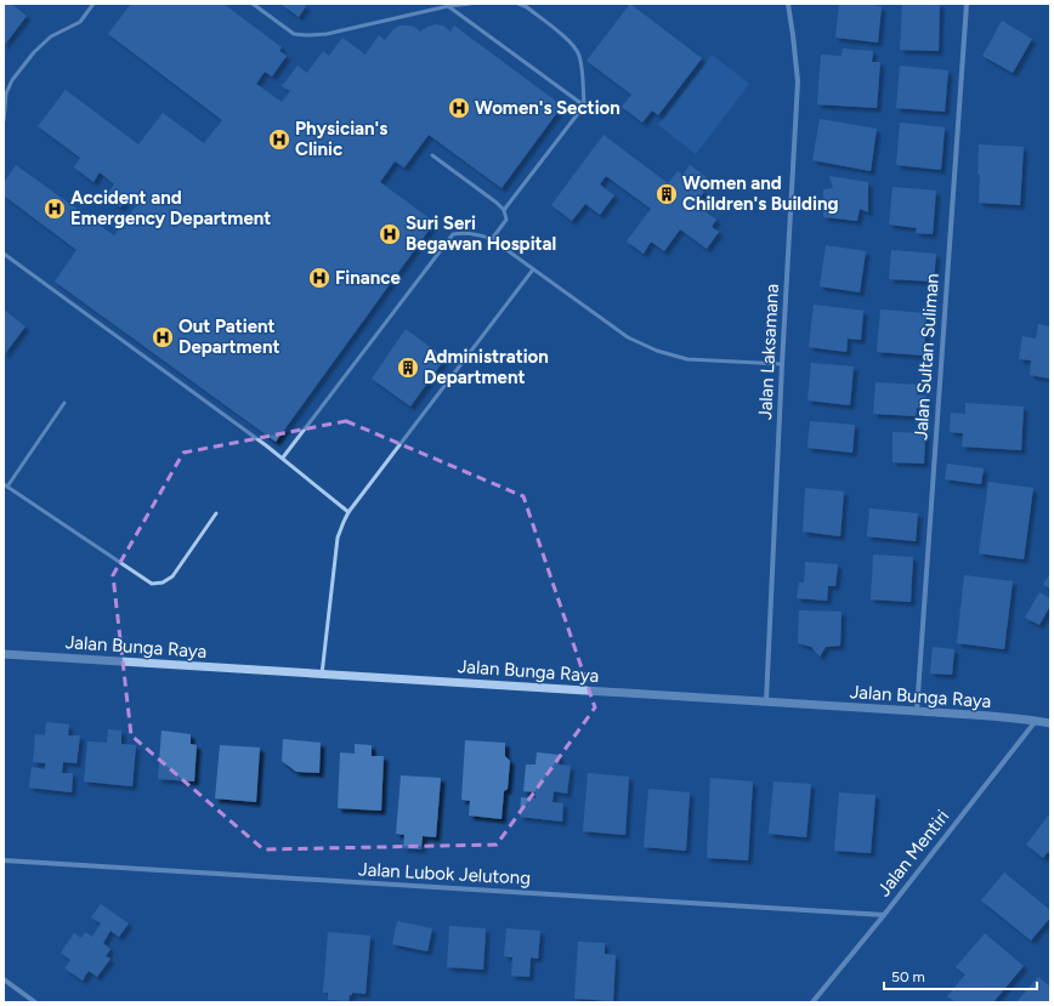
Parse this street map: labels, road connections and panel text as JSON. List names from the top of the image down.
{
  "streets": {
    "street": [
      "Jalan Laksamana",
      "Jalan Sultan Suliman",
      "Jalan Bunga Raya",
      "Jalan Mentiri",
      "Jalan Lubok Jelutong"
    ]
  },
  "crossings": [
    ["Jalan Laksamana", "Jalan Bunga Raya"],
    ["Jalan Sultan Suliman", "Jalan Bunga Raya"],
    ["Jalan Bunga Raya", "Jalan Mentiri"],
    ["Jalan Mentiri", "Jalan Lubok Jelutong"]
  ],
  "places": {
    "hospital": [
      "Women's Section",
      "Physician's Clinic",
      "Accident and Emergency Department",
      "Suri Seri Begawan Hospital",
      "Finance",
      "Out Patient Department"
    ],
    "building": ["Women and Children's Building", "Administration Department"]
  },
  "scale_bar": "50 m"
}
